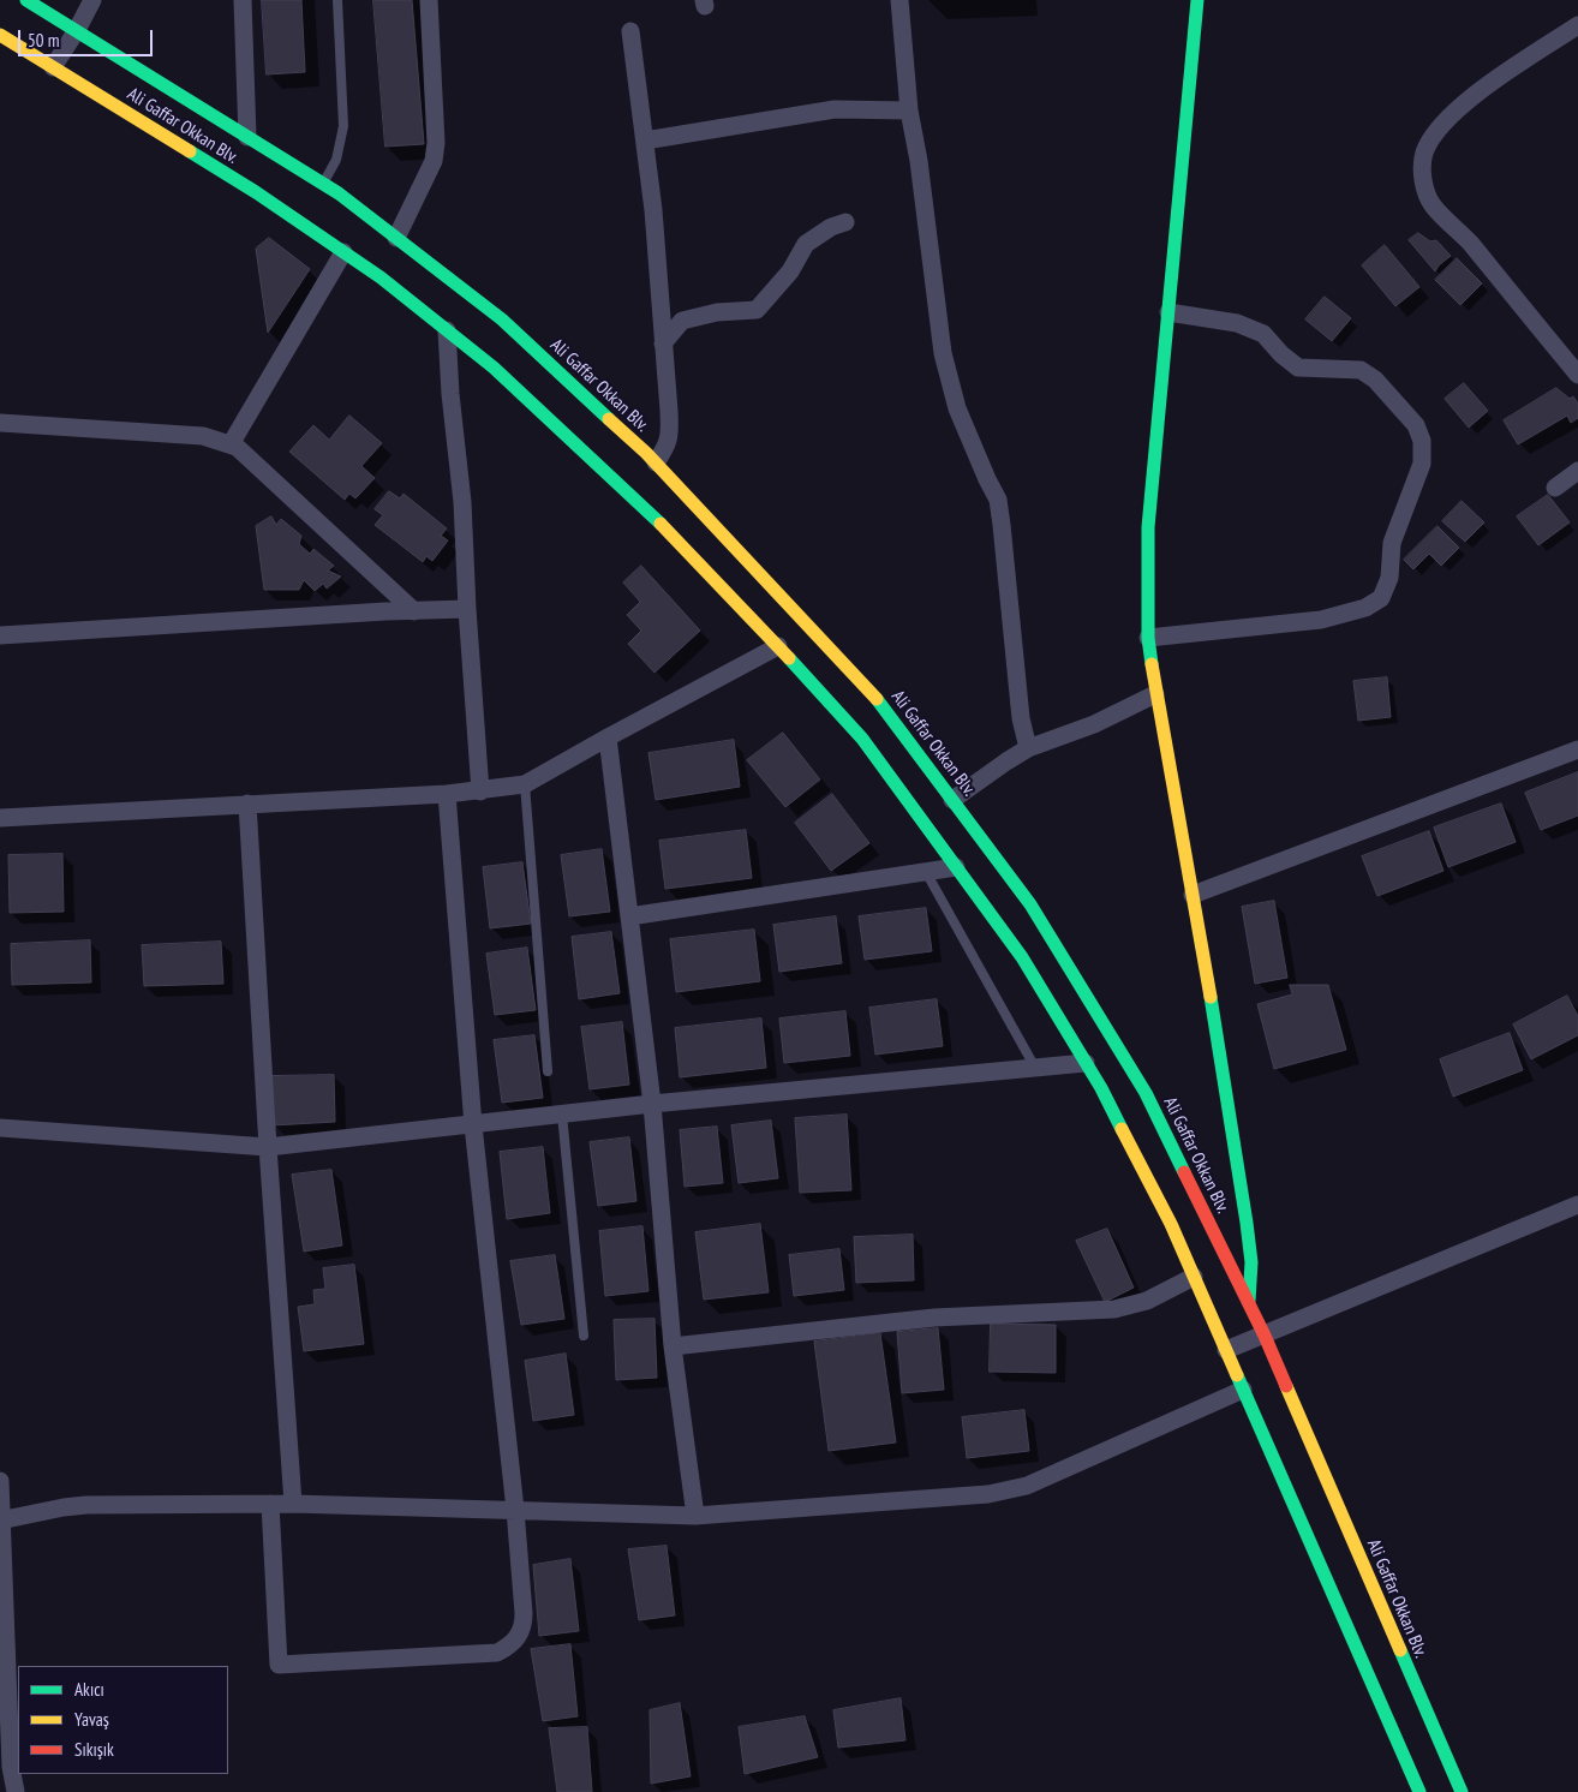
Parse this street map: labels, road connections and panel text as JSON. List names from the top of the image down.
{
  "streets": {
    "main road": ["Ali Gaffar Okkan Blv."]
  },
  "legend": ["Akıcı", "Yavaş", "Sıkışık"],
  "scale_bar": "50 m"
}
